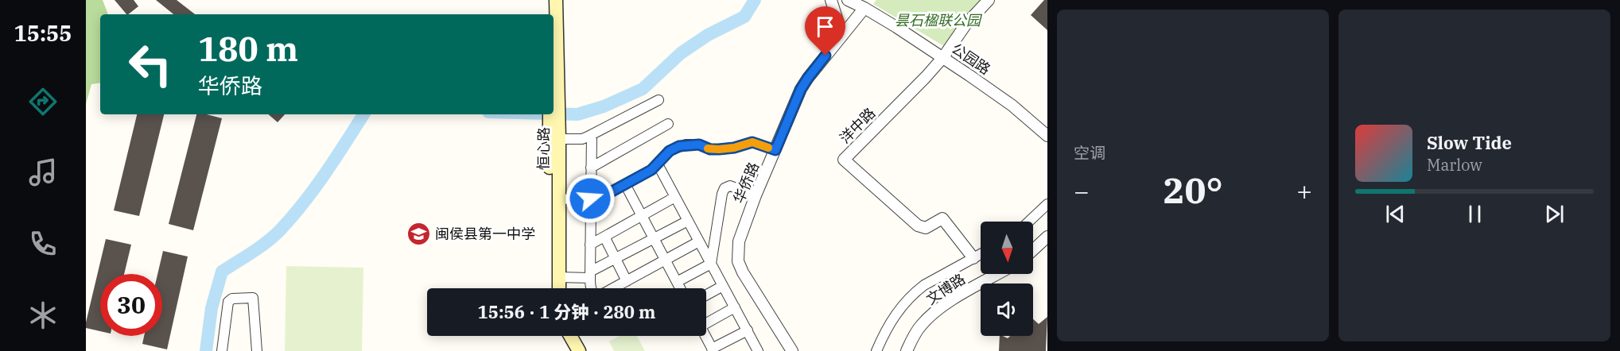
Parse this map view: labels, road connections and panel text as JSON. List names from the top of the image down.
{
  "streets": {
    "main road": ["恒心路"],
    "street": [
      "公园路",
      "洋中路",
      "华侨路",
      "文博路"
    ]
  },
  "crossings": [
    ["公园路", "洋中路"],
    ["公园路", "华侨路"]
  ],
  "parks": ["昙石楹联公园"],
  "places": {
    "school or university": ["闽侯县第一中学"]
  },
  "north": "bottom",
  "page": {
    "tabs": "15:55",
    "tile": "空调",
    "turn": ["180 m", "华侨路"],
    "song": ["Slow Tide", "Marlow"],
    "heat": ["−", "20°", "+"],
    "limit": "30",
    "trip": "15:56 · 1 分钟 · 280 m"
  }
}
